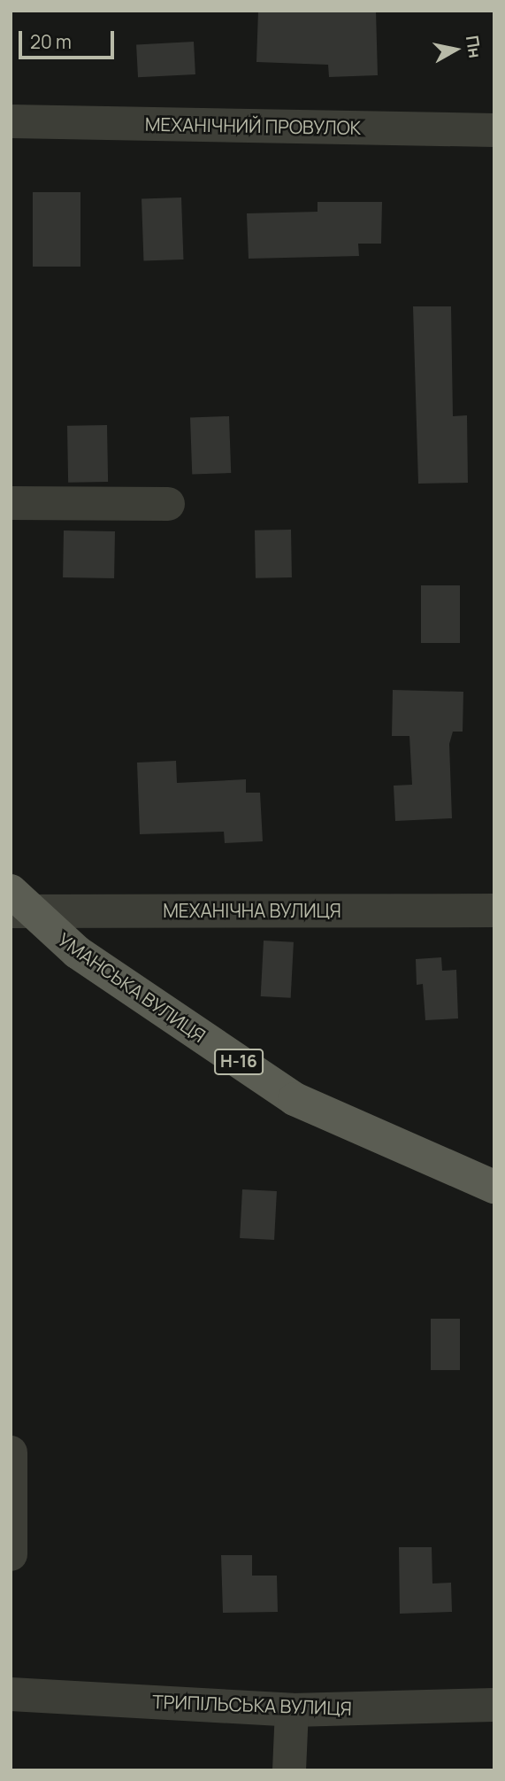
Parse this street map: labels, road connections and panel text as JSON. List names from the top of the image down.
{
  "streets": {
    "main road": ["УМАНСЬКА ВУЛИЦЯ", "Н-16"],
    "street": ["МЕХАНІЧНИЙ ПРОВУЛОК", "МЕХАНІЧНА ВУЛИЦЯ", "ТРИПІЛЬСЬКА ВУЛИЦЯ"]
  },
  "crossings": [
    ["МЕХАНІЧНА ВУЛИЦЯ", "УМАНСЬКА ВУЛИЦЯ"]
  ],
  "scale_bar": "20 m",
  "north": "right"
}
